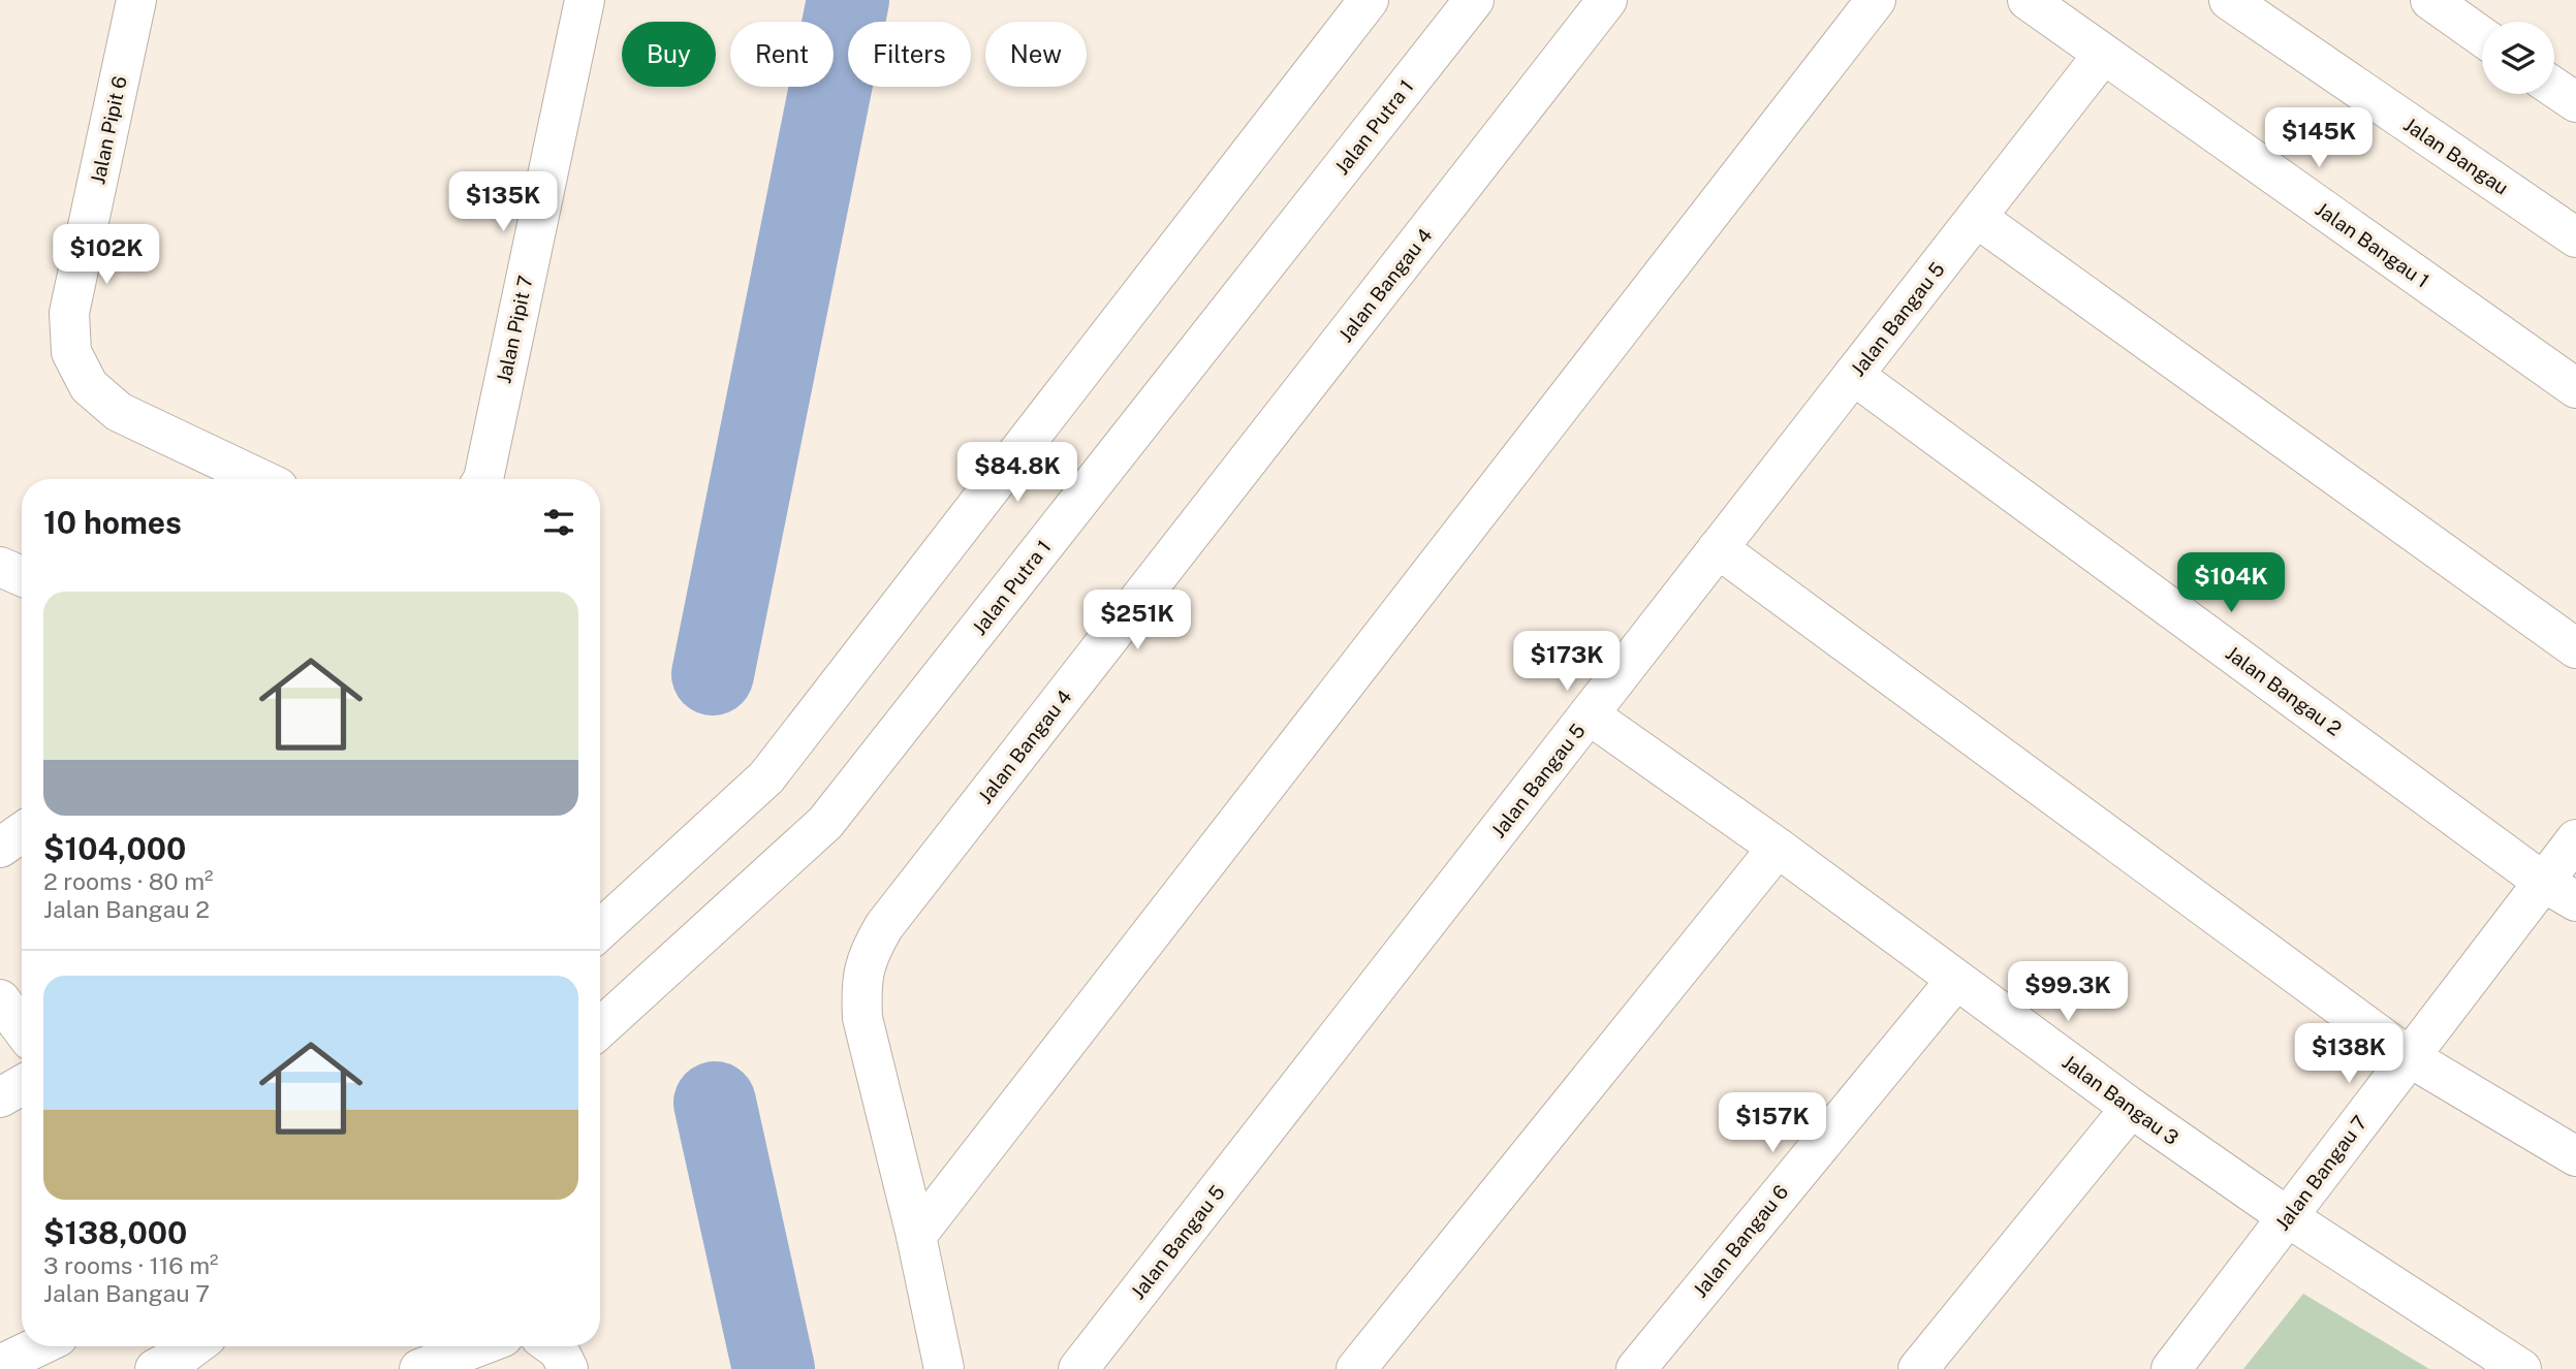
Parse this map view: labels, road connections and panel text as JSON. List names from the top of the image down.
{
  "streets": {
    "street": [
      "Jalan Putra 1",
      "Jalan Pipit 6",
      "Jalan Bangau",
      "Jalan Bangau 1",
      "Jalan Bangau 4",
      "Jalan Bangau 5",
      "Jalan Pipit 7",
      "Jalan Bangau 2",
      "Jalan Bangau 3",
      "Jalan Bangau 7",
      "Jalan Bangau 6"
    ]
  },
  "crossings": [
    ["Jalan Bangau 1", "Jalan Bangau 5"],
    ["Jalan Bangau 5", "Jalan Bangau 2"],
    ["Jalan Bangau 5", "Jalan Bangau 3"],
    ["Jalan Bangau 2", "Jalan Bangau 7"],
    ["Jalan Bangau 3", "Jalan Bangau 7"],
    ["Jalan Bangau 3", "Jalan Bangau 6"]
  ],
  "page": {
    "chip": [
      "Buy",
      "Rent",
      "Filters",
      "New"
    ],
    "price": [
      "$145K",
      "$135K",
      "$102K",
      "$84.8K",
      "$104K",
      "$251K",
      "$173K",
      "$99.3K",
      "$138K",
      "$157K"
    ],
    "heading": "10 homes",
    "list": [
      {
        "name": "$104,000",
        "note": "2 rooms · 80 m² · Jalan Bangau 2"
      },
      {
        "name": "$138,000",
        "note": "3 rooms · 116 m² · Jalan Bangau 7"
      }
    ]
  }
}
